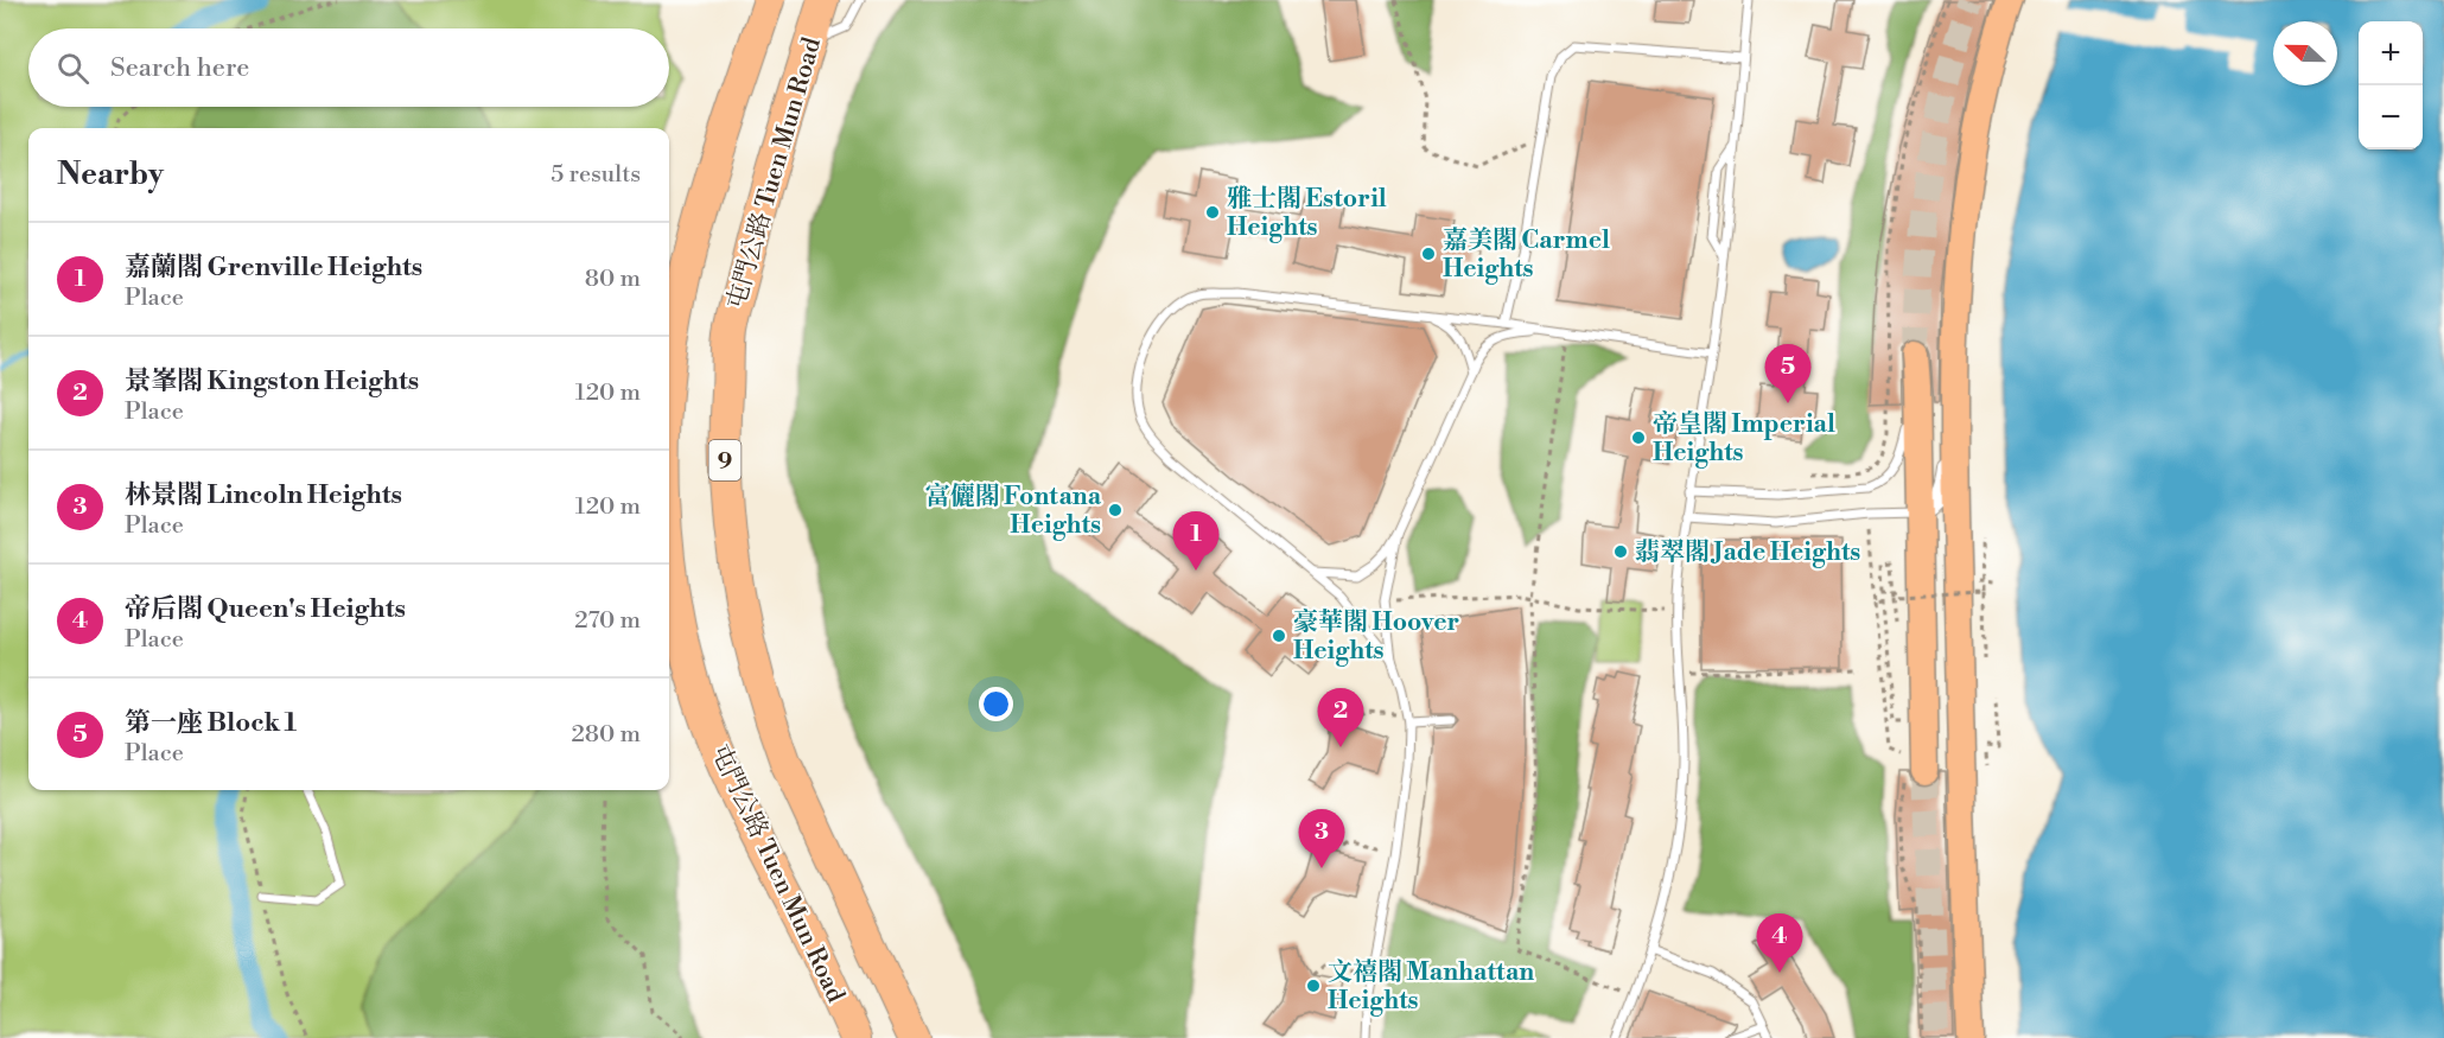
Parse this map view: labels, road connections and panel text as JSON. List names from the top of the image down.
{
  "streets": {
    "highway": ["屯門公路 Tuen Mun Road", "9"]
  },
  "places": [
    "雅士閣 Estoril Heights",
    "嘉美閣 Carmel Heights",
    "帝皇閣 Imperial Heights",
    "富儷閣 Fontana Heights",
    "翡翠閣 Jade Heights",
    "豪華閣 Hoover Heights",
    "文禧閣 Manhattan Heights"
  ],
  "north": "left",
  "page": {
    "map_buttons": ["+", "−"],
    "search": "Search here",
    "heading": ["Nearby", "5 results"],
    "list": [
      {
        "mark": "1",
        "name": "嘉蘭閣 Grenville Heights",
        "note": "Place",
        "value": "80 m"
      },
      {
        "mark": "2",
        "name": "景峯閣 Kingston Heights",
        "note": "Place",
        "value": "120 m"
      },
      {
        "mark": "3",
        "name": "林景閣 Lincoln Heights",
        "note": "Place",
        "value": "120 m"
      },
      {
        "mark": "4",
        "name": "帝后閣 Queen's Heights",
        "note": "Place",
        "value": "270 m"
      },
      {
        "mark": "5",
        "name": "第一座 Block 1",
        "note": "Place",
        "value": "280 m"
      }
    ],
    "pins": [
      "5",
      "1",
      "2",
      "3",
      "4"
    ]
  }
}
